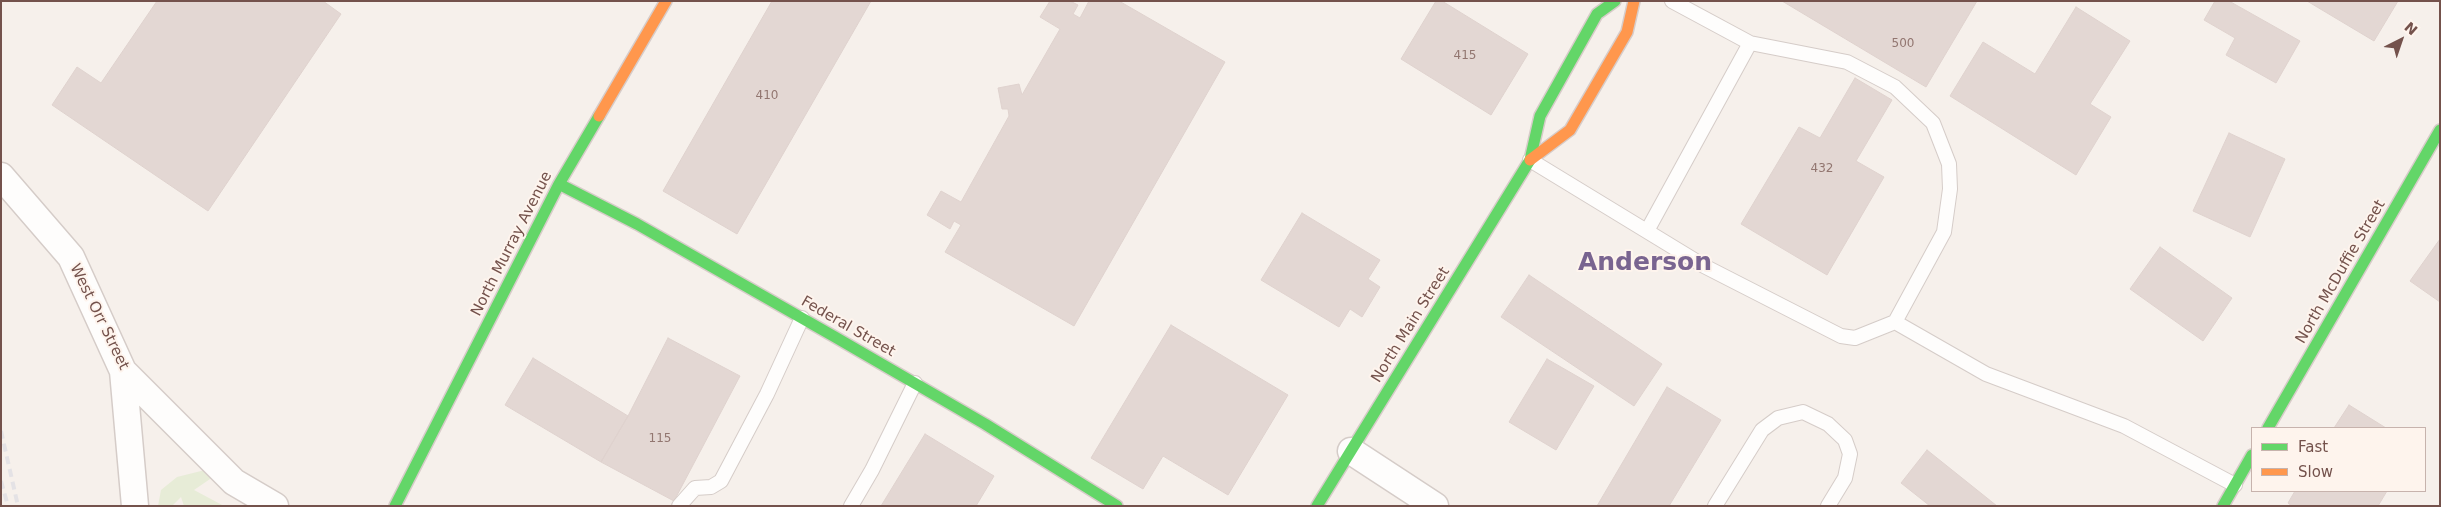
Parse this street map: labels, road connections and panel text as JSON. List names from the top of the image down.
{
  "streets": {
    "main road": [
      "North Murray Avenue",
      "North McDuffie Street",
      "North Main Street",
      "Federal Street"
    ],
    "street": ["West Orr Street"]
  },
  "crossings": [
    ["North Murray Avenue", "Federal Street"]
  ],
  "districts": ["Anderson"],
  "house_numbers": [
    "500",
    "415",
    "410",
    "432",
    "115"
  ],
  "legend": ["Fast", "Slow"],
  "north": "top right"
}
